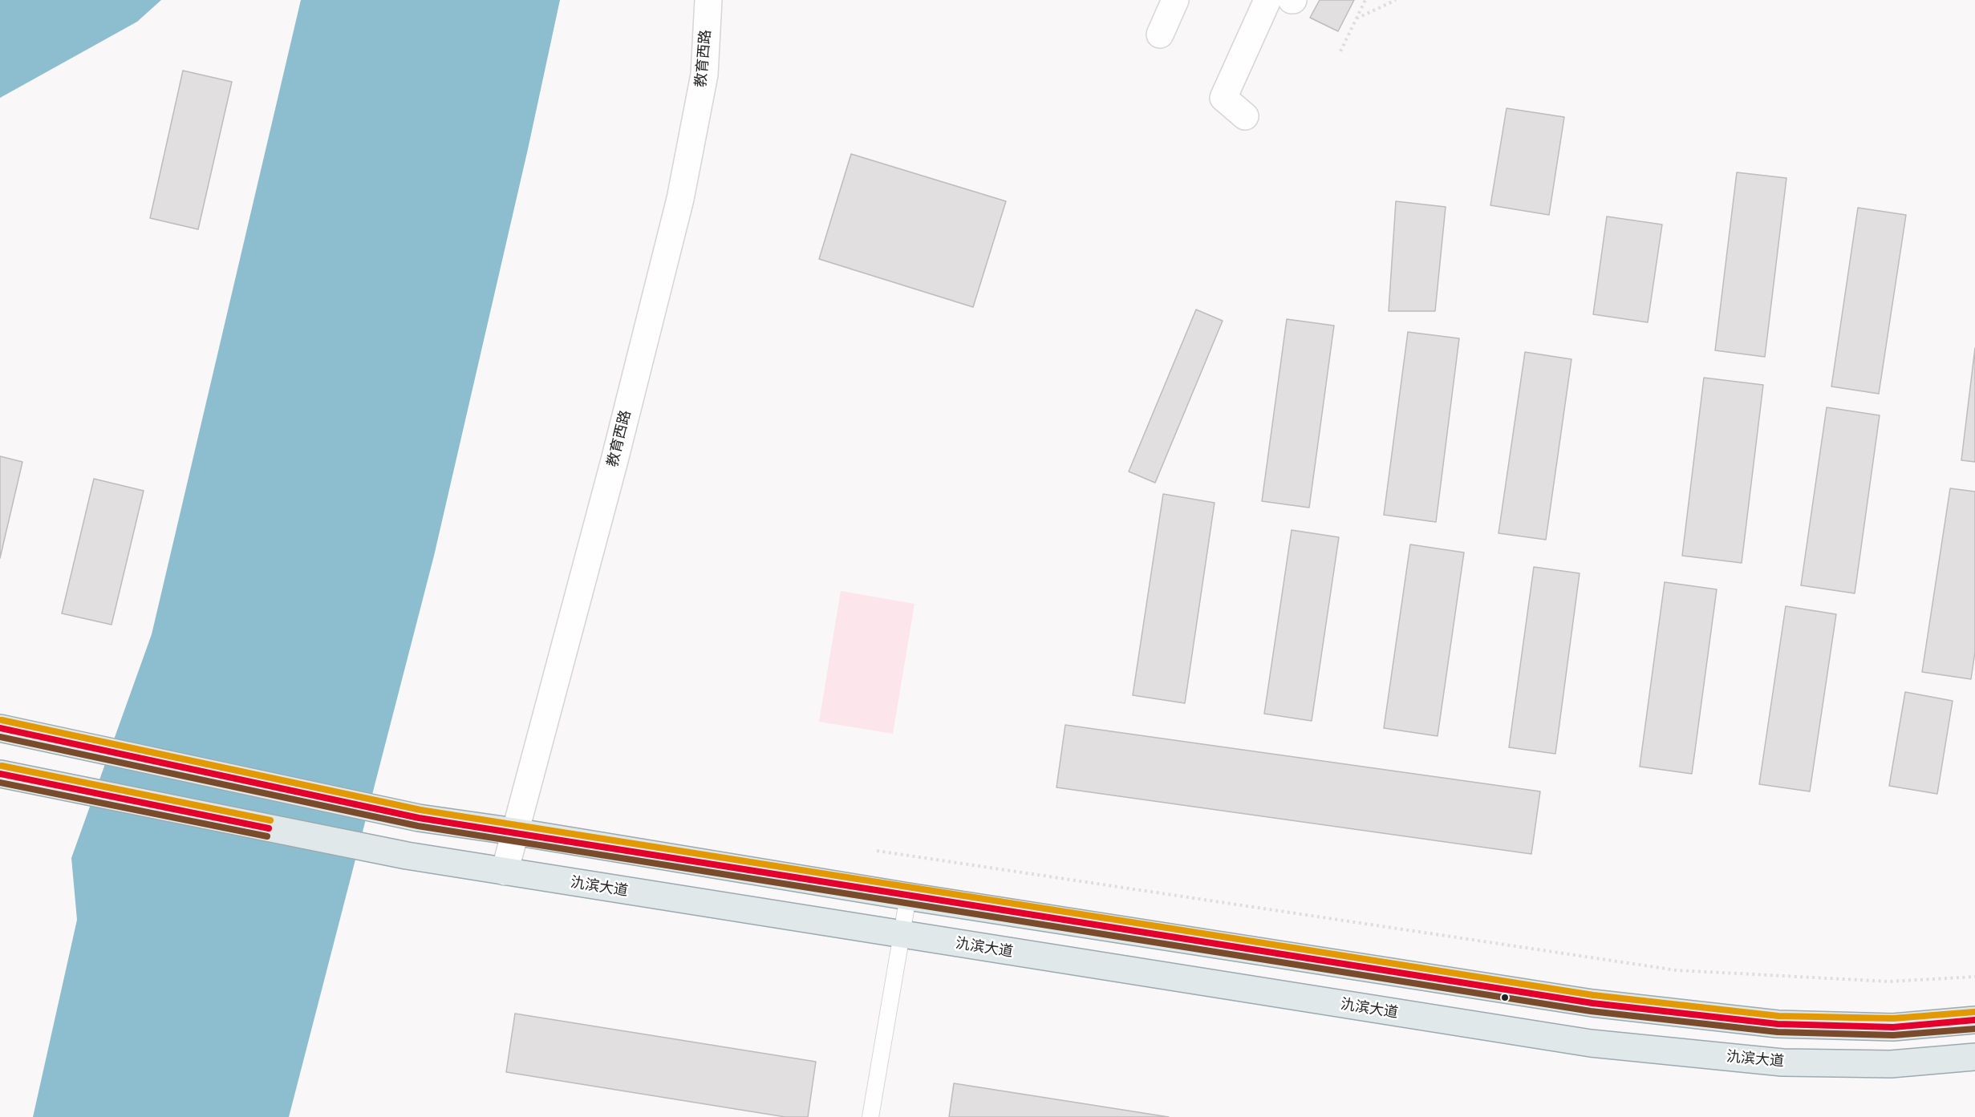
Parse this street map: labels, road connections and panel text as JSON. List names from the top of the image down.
{
  "streets": {
    "main road": ["氿滨大道"],
    "street": ["教育西路"]
  },
  "crossings": [
    ["教育西路", "氿滨大道"]
  ]
}
